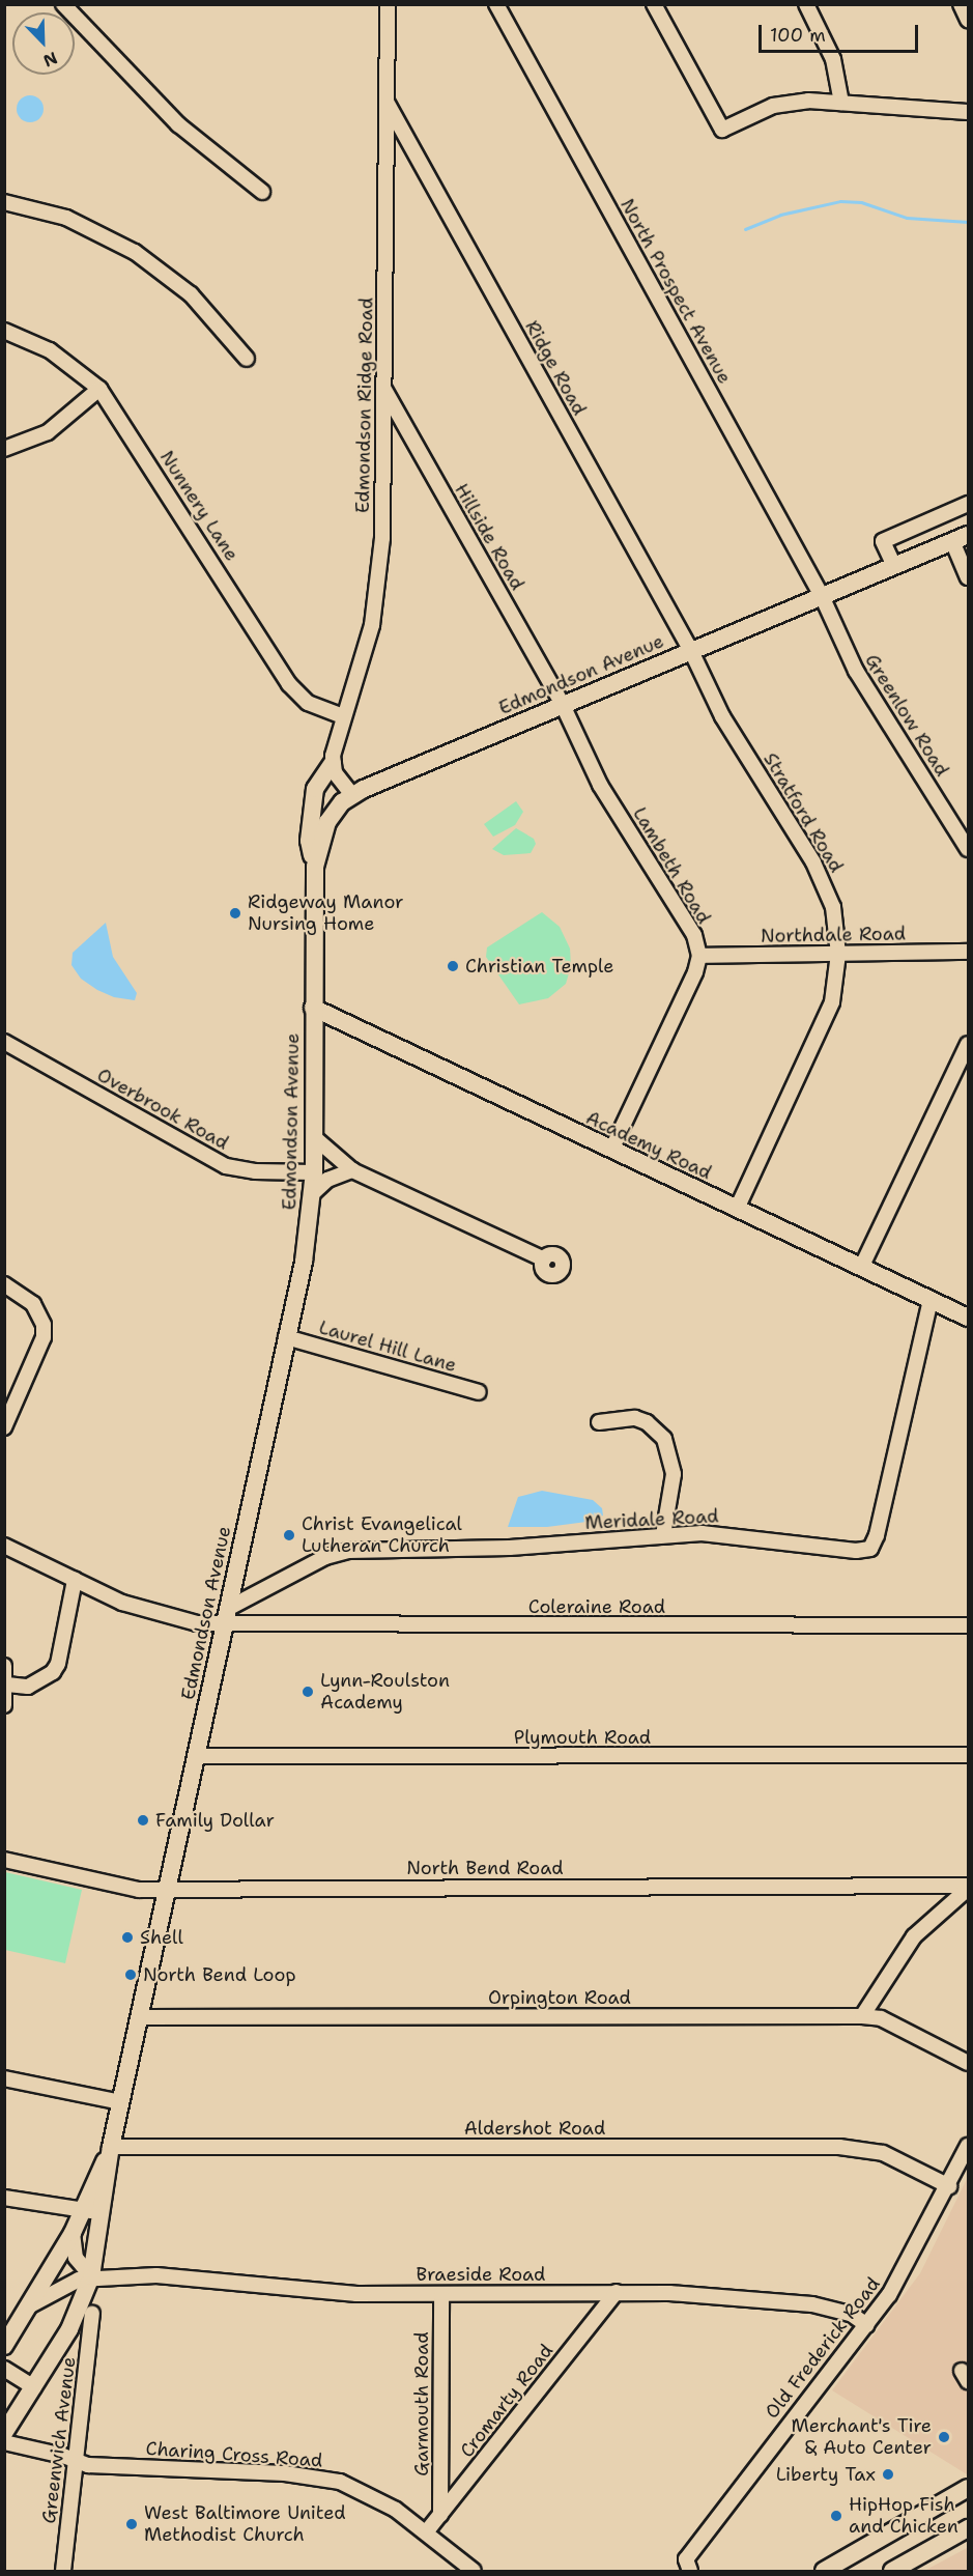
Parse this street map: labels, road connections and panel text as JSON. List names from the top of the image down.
{
  "streets": {
    "main road": ["Edmondson Avenue", "Academy Road"],
    "street": [
      "North Prospect Avenue",
      "Ridge Road",
      "Edmondson Ridge Road",
      "Nunnery Lane",
      "Hillside Road",
      "Greenlow Road",
      "Stratford Road",
      "Lambeth Road",
      "Northdale Road",
      "Overbrook Road",
      "Laurel Hill Lane",
      "Meridale Road",
      "Coleraine Road",
      "Plymouth Road",
      "North Bend Road",
      "Orpington Road",
      "Aldershot Road",
      "Braeside Road",
      "Old Frederick Road",
      "Cromarty Road",
      "Garmouth Road",
      "Greenwich Avenue",
      "Charing Cross Road"
    ]
  },
  "crossings": [
    ["North Prospect Avenue", "Edmondson Avenue"],
    ["North Prospect Avenue", "Greenlow Road"],
    ["Ridge Road", "Edmondson Ridge Road"],
    ["Ridge Road", "Edmondson Avenue"],
    ["Ridge Road", "Stratford Road"],
    ["Edmondson Ridge Road", "Nunnery Lane"],
    ["Edmondson Ridge Road", "Hillside Road"],
    ["Hillside Road", "Edmondson Avenue"],
    ["Hillside Road", "Lambeth Road"],
    ["Edmondson Avenue", "Greenlow Road"],
    ["Edmondson Avenue", "Stratford Road"],
    ["Edmondson Avenue", "Lambeth Road"],
    ["Edmondson Avenue", "Overbrook Road"],
    ["Edmondson Avenue", "Academy Road"],
    ["Edmondson Avenue", "Laurel Hill Lane"],
    ["Edmondson Avenue", "Meridale Road"],
    ["Edmondson Avenue", "Coleraine Road"],
    ["Edmondson Avenue", "Plymouth Road"],
    ["Edmondson Avenue", "North Bend Road"],
    ["Edmondson Avenue", "Orpington Road"],
    ["Edmondson Avenue", "Aldershot Road"],
    ["Edmondson Avenue", "Braeside Road"],
    ["Stratford Road", "Northdale Road"],
    ["Stratford Road", "Academy Road"],
    ["Lambeth Road", "Northdale Road"],
    ["Academy Road", "Meridale Road"],
    ["Aldershot Road", "Old Frederick Road"],
    ["Braeside Road", "Old Frederick Road"],
    ["Braeside Road", "Cromarty Road"],
    ["Braeside Road", "Garmouth Road"],
    ["Cromarty Road", "Garmouth Road"],
    ["Cromarty Road", "Charing Cross Road"],
    ["Greenwich Avenue", "Charing Cross Road"]
  ],
  "places": [
    "Ridgeway Manor Nursing Home",
    "Christian Temple",
    "Christ Evangelical Lutheran Church",
    "Lynn-Roulston Academy",
    "Family Dollar",
    "Shell",
    "North Bend Loop",
    "Merchant's Tire & Auto Center",
    "Liberty Tax",
    "HipHop Fish and Chicken",
    "West Baltimore United Methodist Church"
  ],
  "scale_bar": "100 m",
  "north": "bottom right"
}
